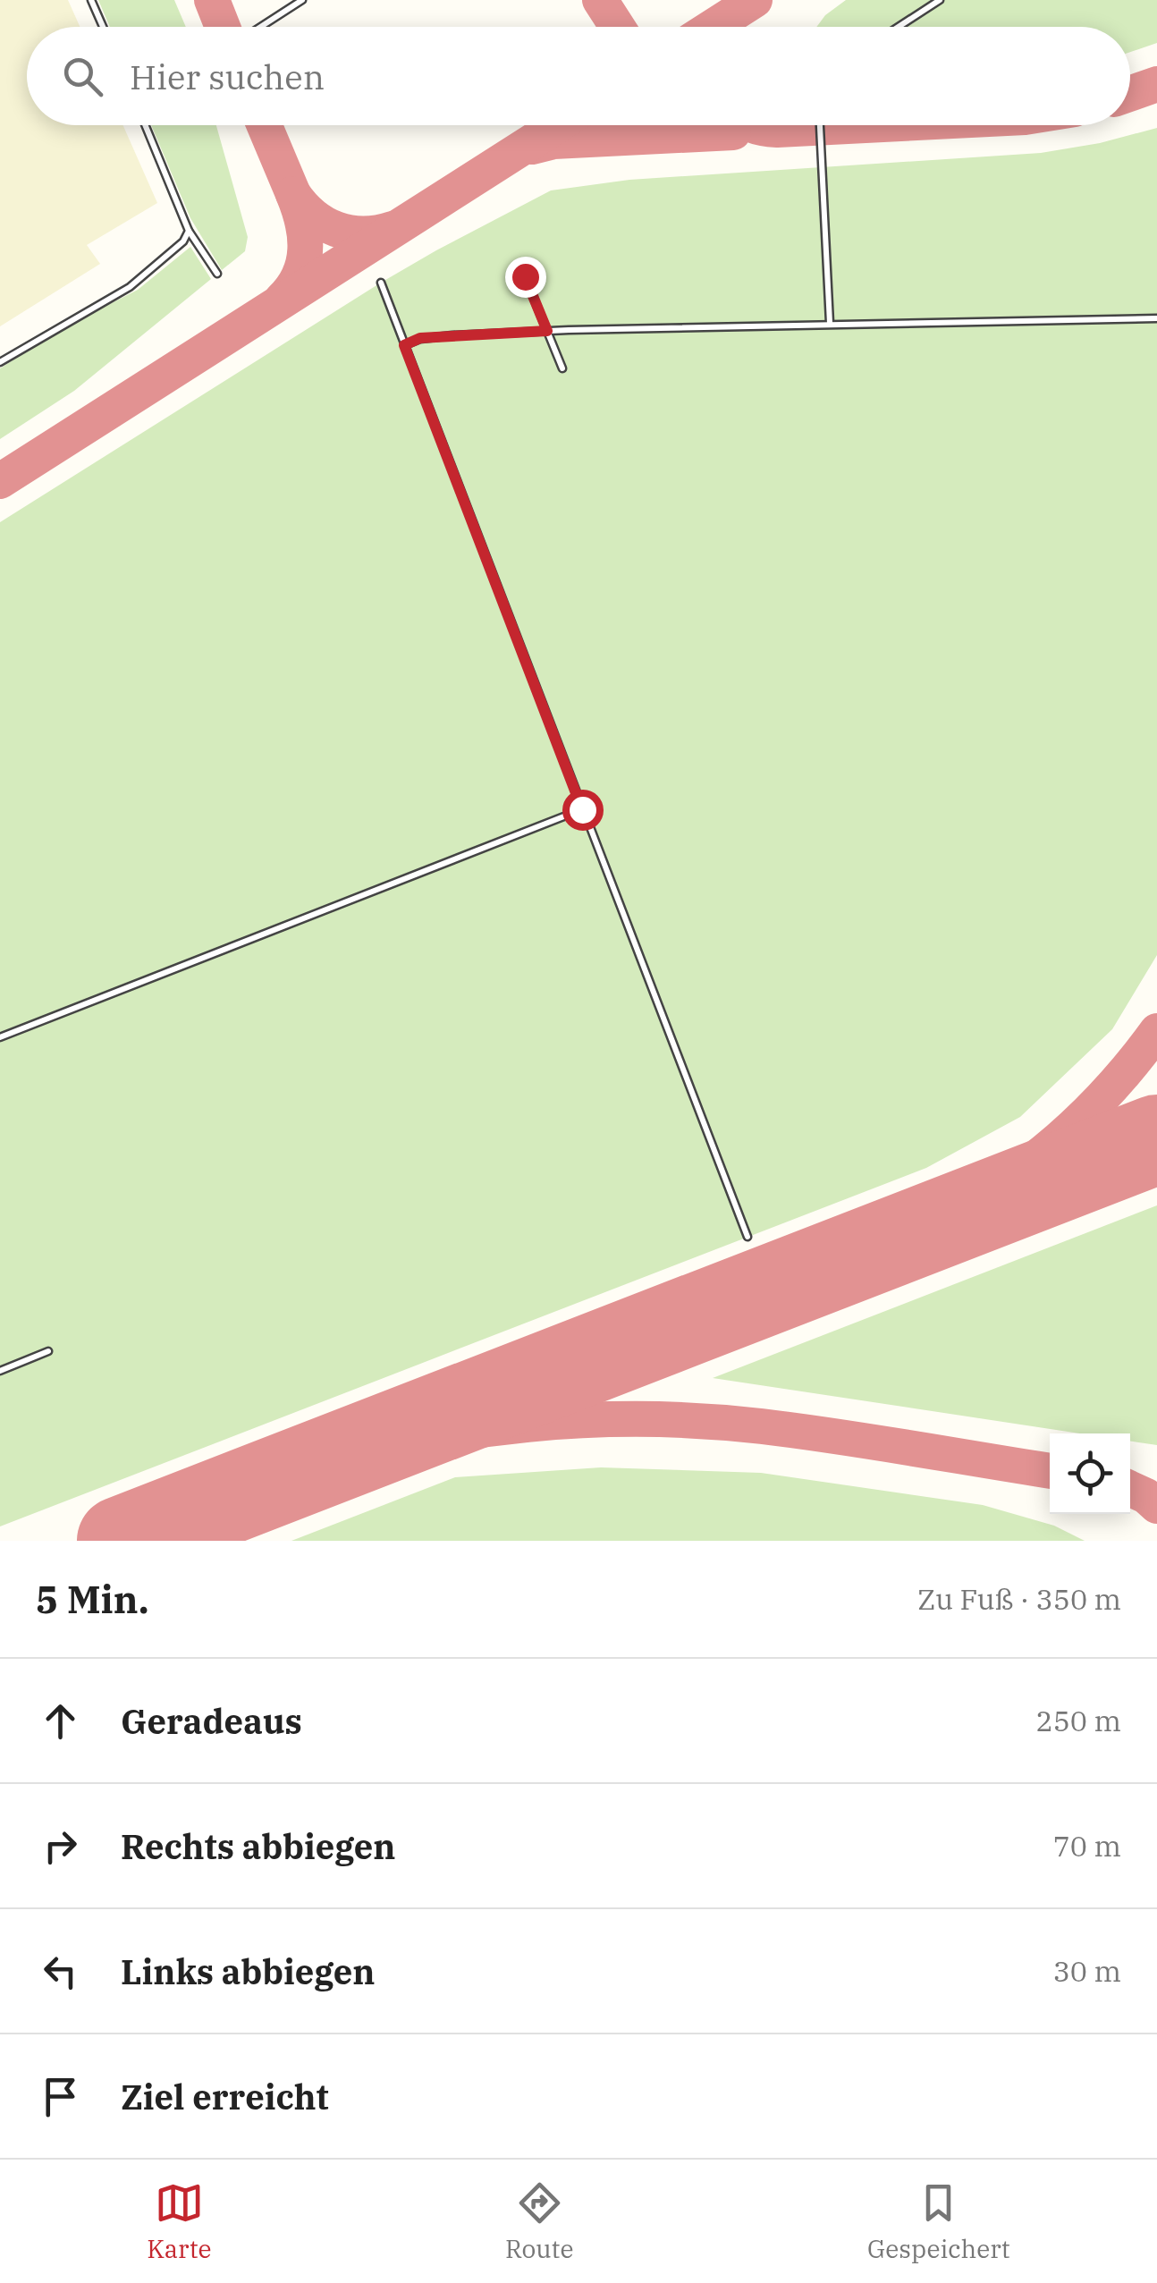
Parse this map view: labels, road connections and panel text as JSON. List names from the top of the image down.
{
  "page": {
    "search": "Hier suchen",
    "heading": ["5 Min.", "Zu Fuß · 350 m"],
    "list": [
      ["Geradeaus", "250 m"],
      ["Rechts abbiegen", "70 m"],
      ["Links abbiegen", "30 m"],
      "Ziel erreicht"
    ],
    "nav": ["Karte", "Route", "Gespeichert"]
  }
}
